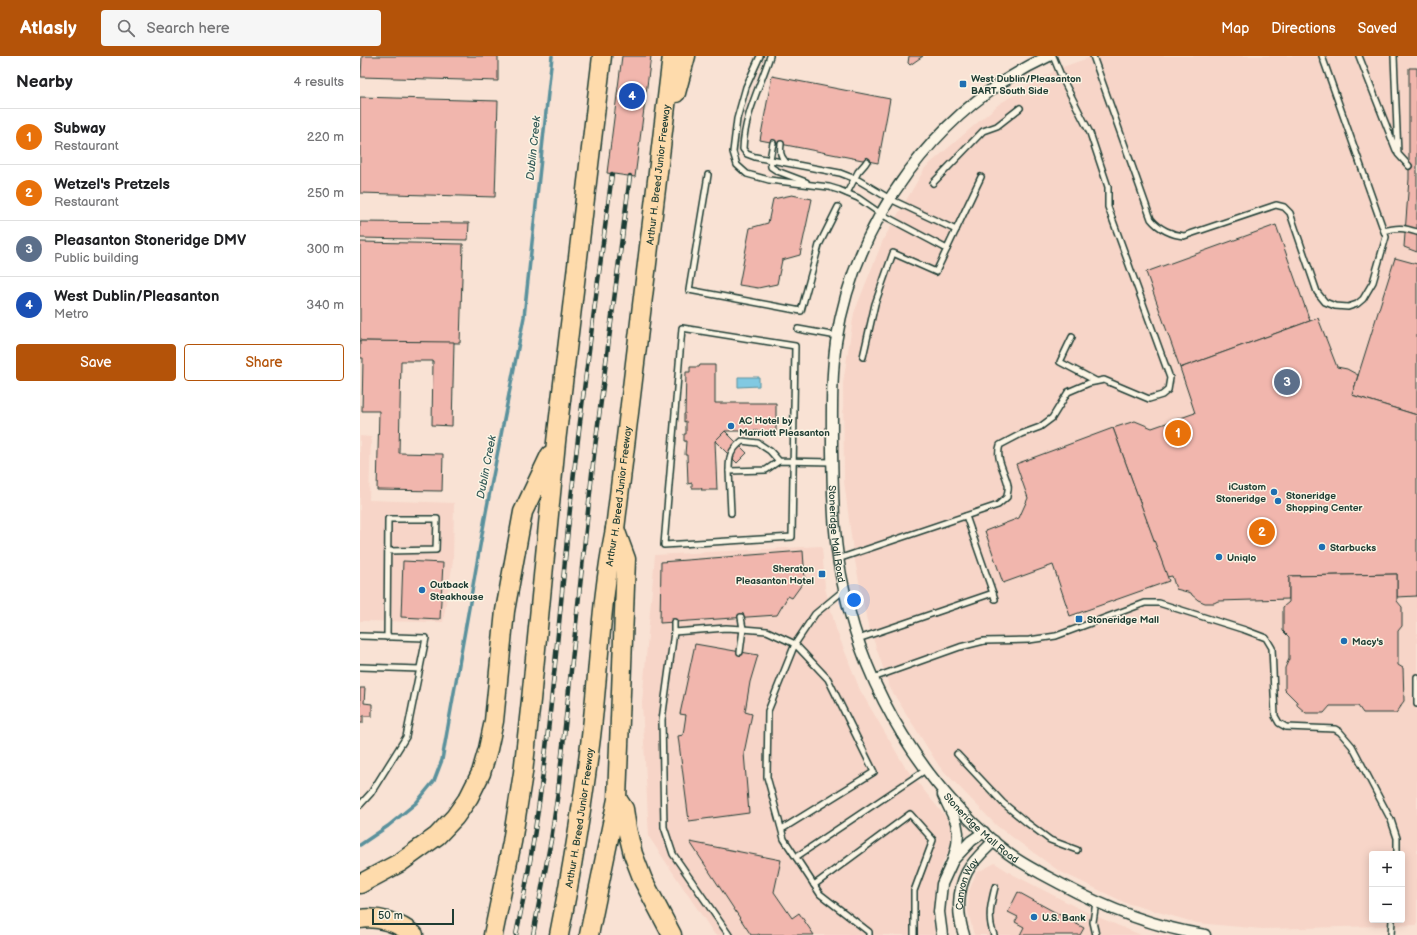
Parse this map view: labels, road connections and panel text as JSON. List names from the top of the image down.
{
  "streets": {
    "highway": ["Arthur H. Breed Junior Freeway"],
    "street": ["Stoneridge Mall Road", "Canyon Way"]
  },
  "crossings": [
    ["Stoneridge Mall Road", "Canyon Way"]
  ],
  "water": ["Dublin Creek"],
  "places": {
    "transit": ["West Dublin/Pleasanton BART South Side", "Sheraton Pleasanton Hotel", "Stoneridge Mall"],
    "other": [
      "AC Hotel by Marriott Pleasanton",
      "iCustom Stoneridge",
      "Stoneridge Shopping Center",
      "Starbucks",
      "Uniqlo",
      "Outback Steakhouse",
      "Macy's",
      "U.S. Bank"
    ]
  },
  "scale_bar": "50 m",
  "page": {
    "header": "Atlasly",
    "search": "Search here",
    "nav": ["Map", "Directions", "Saved"],
    "heading": ["Nearby", "4 results"],
    "pins": [
      "4",
      "3",
      "1",
      "2"
    ],
    "list": [
      {
        "mark": "1",
        "name": "Subway",
        "note": "Restaurant",
        "value": "220 m"
      },
      {
        "mark": "2",
        "name": "Wetzel's Pretzels",
        "note": "Restaurant",
        "value": "250 m"
      },
      {
        "mark": "3",
        "name": "Pleasanton Stoneridge DMV",
        "note": "Public building",
        "value": "300 m"
      },
      {
        "mark": "4",
        "name": "West Dublin/Pleasanton",
        "note": "Metro",
        "value": "340 m"
      }
    ],
    "buttons": ["Save", "Share"],
    "map_buttons": ["+", "−"],
    "scale": "50 m"
  }
}
